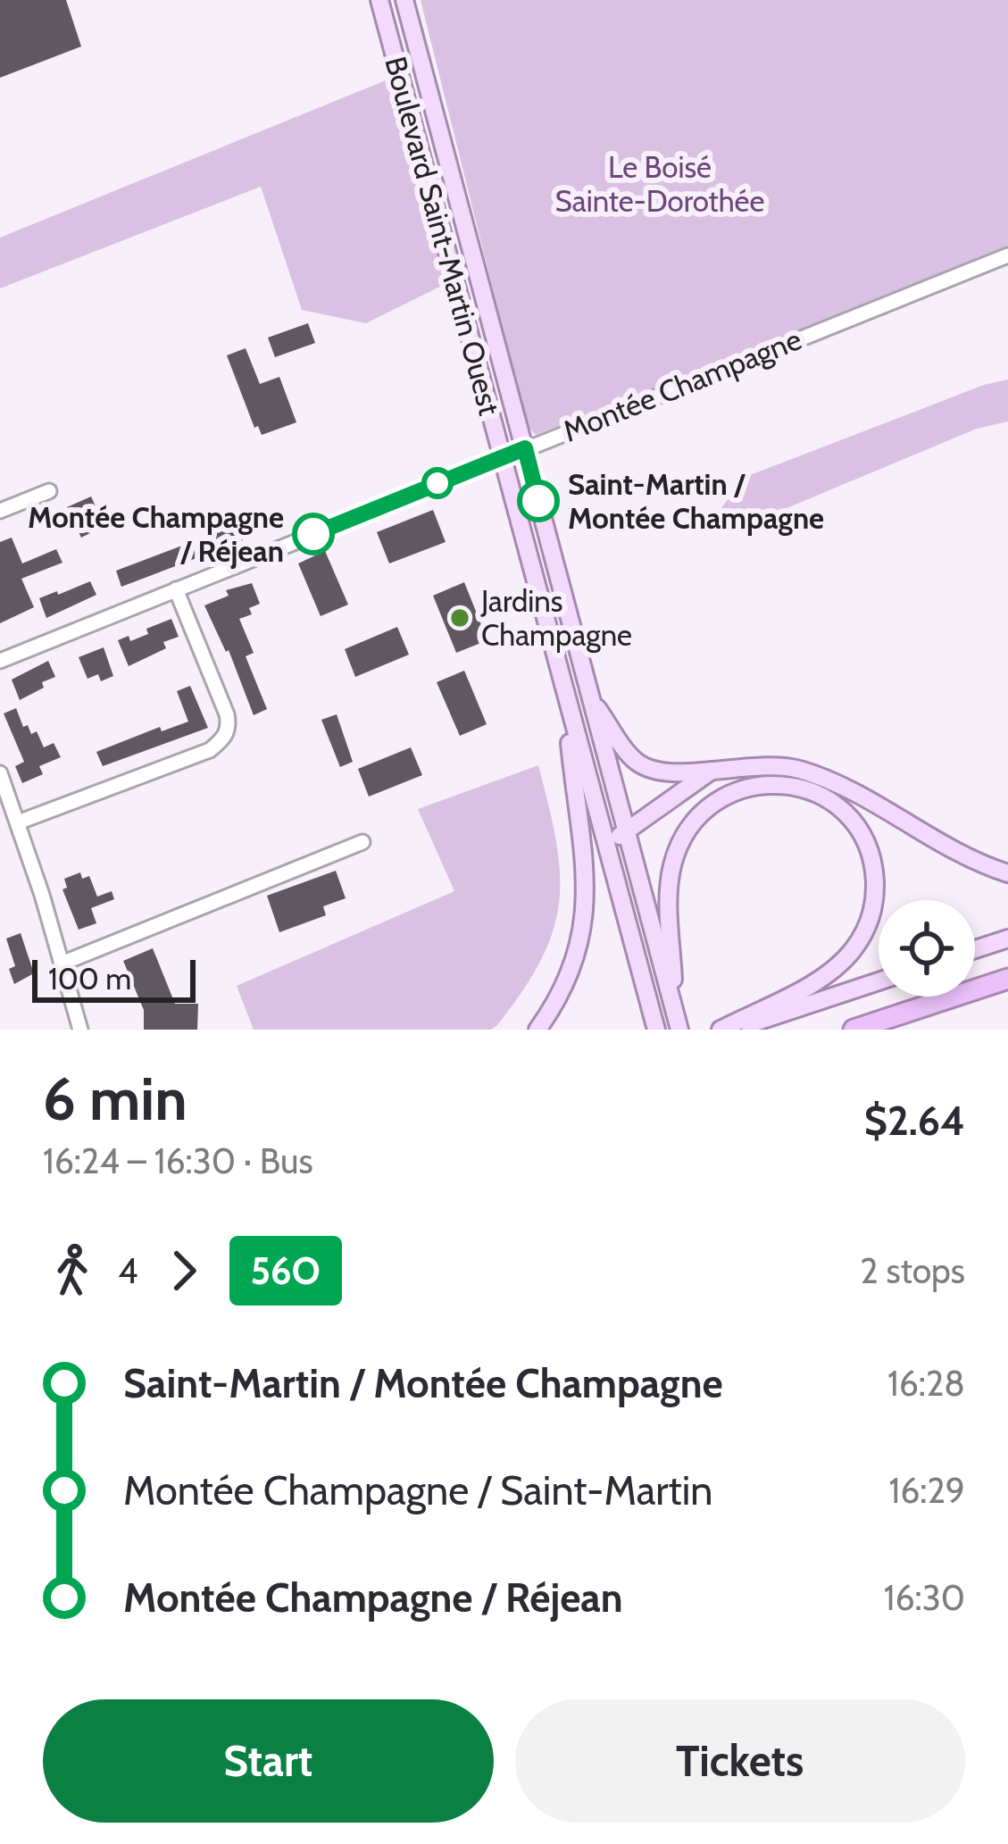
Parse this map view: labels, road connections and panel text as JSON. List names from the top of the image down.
{
  "streets": {
    "main road": ["Boulevard Saint-Martin Ouest"],
    "street": ["Montée Champagne"]
  },
  "crossings": [
    ["Boulevard Saint-Martin Ouest", "Montée Champagne"]
  ],
  "parks": ["Le Boisé Sainte-Dorothée"],
  "places": ["Saint-Martin / Montée Champagne", "Montée Champagne / Réjean", "Jardins Champagne"],
  "lines": ["bus line 56O"],
  "scale_bar": "100 m",
  "page": {
    "scale": "100 m",
    "heading": ["6 min", "16:24 – 16:30 · Bus", "$2.64"],
    "legs": ["4", "56O", "2 stops"],
    "list": [
      {
        "name": "Saint-Martin / Montée Champagne",
        "value": "16:28"
      },
      {
        "name": "Montée Champagne / Saint-Martin",
        "value": "16:29"
      },
      {
        "name": "Montée Champagne / Réjean",
        "value": "16:30"
      }
    ],
    "buttons": ["Start", "Tickets"]
  }
}
